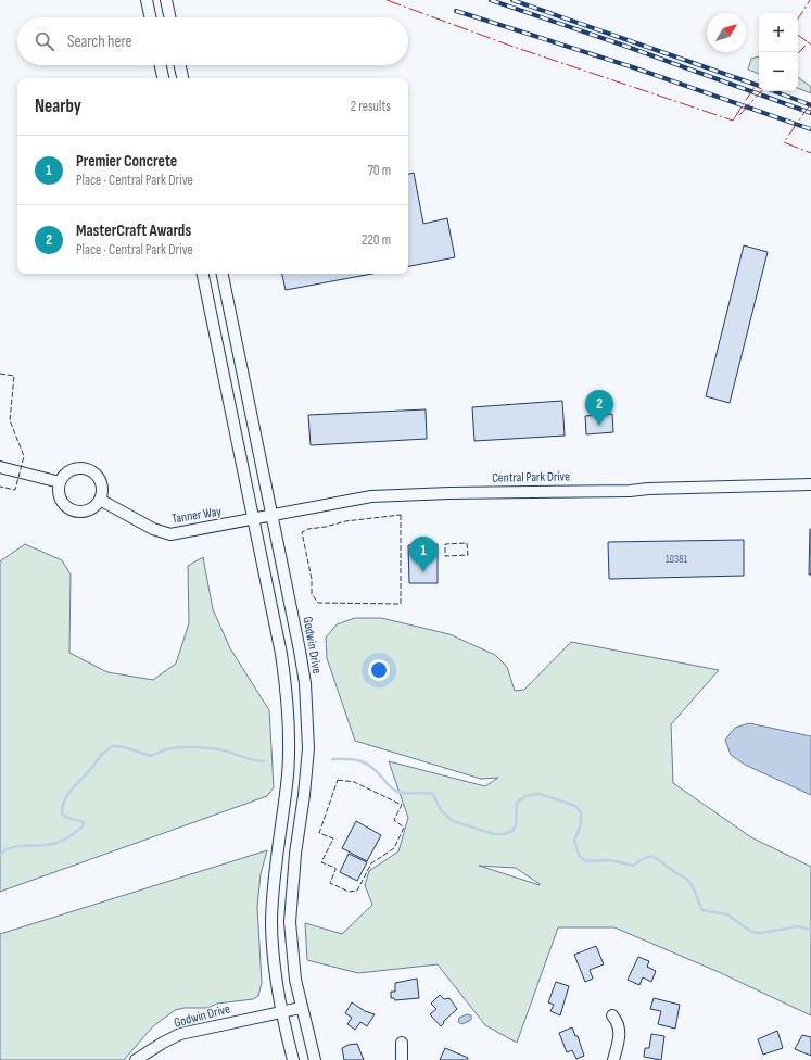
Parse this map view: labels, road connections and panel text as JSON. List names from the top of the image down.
{
  "streets": {
    "street": ["Central Park Drive", "Tanner Way", "Godwin Drive"]
  },
  "crossings": [
    ["Central Park Drive", "Tanner Way"],
    ["Central Park Drive", "Godwin Drive"]
  ],
  "house_numbers": ["10381"],
  "north": "top right",
  "page": {
    "map_buttons": ["+", "−"],
    "search": "Search here",
    "heading": ["Nearby", "2 results"],
    "list": [
      {
        "mark": "1",
        "name": "Premier Concrete",
        "note": "Place · Central Park Drive",
        "value": "70 m"
      },
      {
        "mark": "2",
        "name": "MasterCraft Awards",
        "note": "Place · Central Park Drive",
        "value": "220 m"
      }
    ],
    "pins": ["2", "1"]
  }
}
